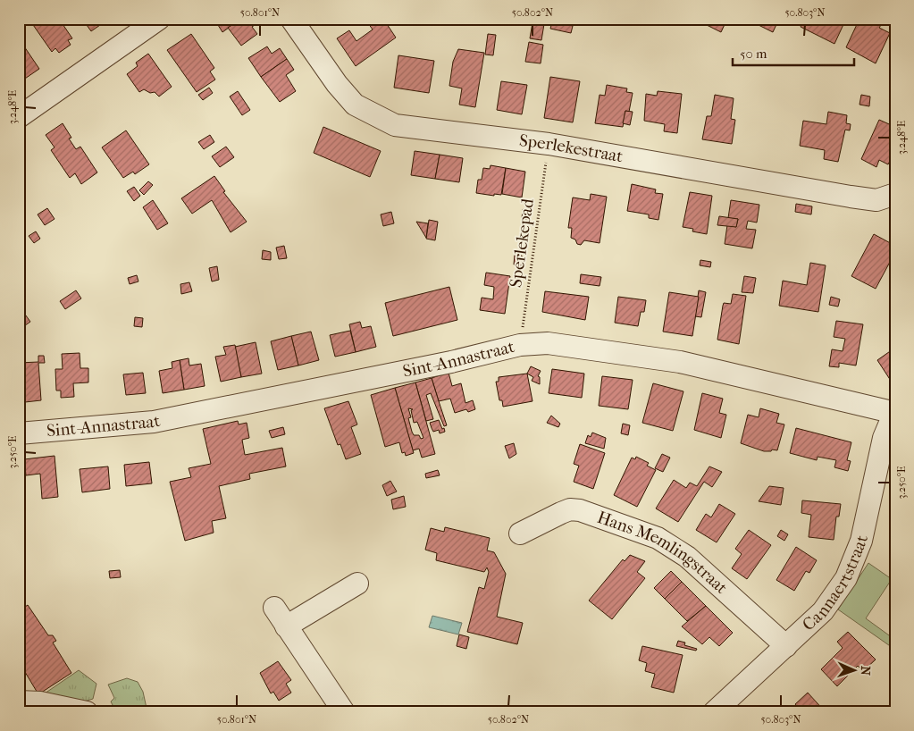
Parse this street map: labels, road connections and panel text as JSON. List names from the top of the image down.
{
  "streets": {
    "street": [
      "Sperlekestraat",
      "Sint-Annastraat",
      "Hans Memlingstraat",
      "Cannaertstraat"
    ],
    "path": ["Sperlekepad"]
  },
  "crossings": [
    ["Sperlekestraat", "Sperlekepad"],
    ["Sperlekepad", "Sint-Annastraat"],
    ["Sint-Annastraat", "Cannaertstraat"],
    ["Hans Memlingstraat", "Cannaertstraat"]
  ],
  "scale_bar": "50 m",
  "north": "right",
  "coordinates": [
    "50.801°N",
    "50.802°N",
    "50.803°N",
    "3.248°E",
    "3.250°E"
  ]
}
